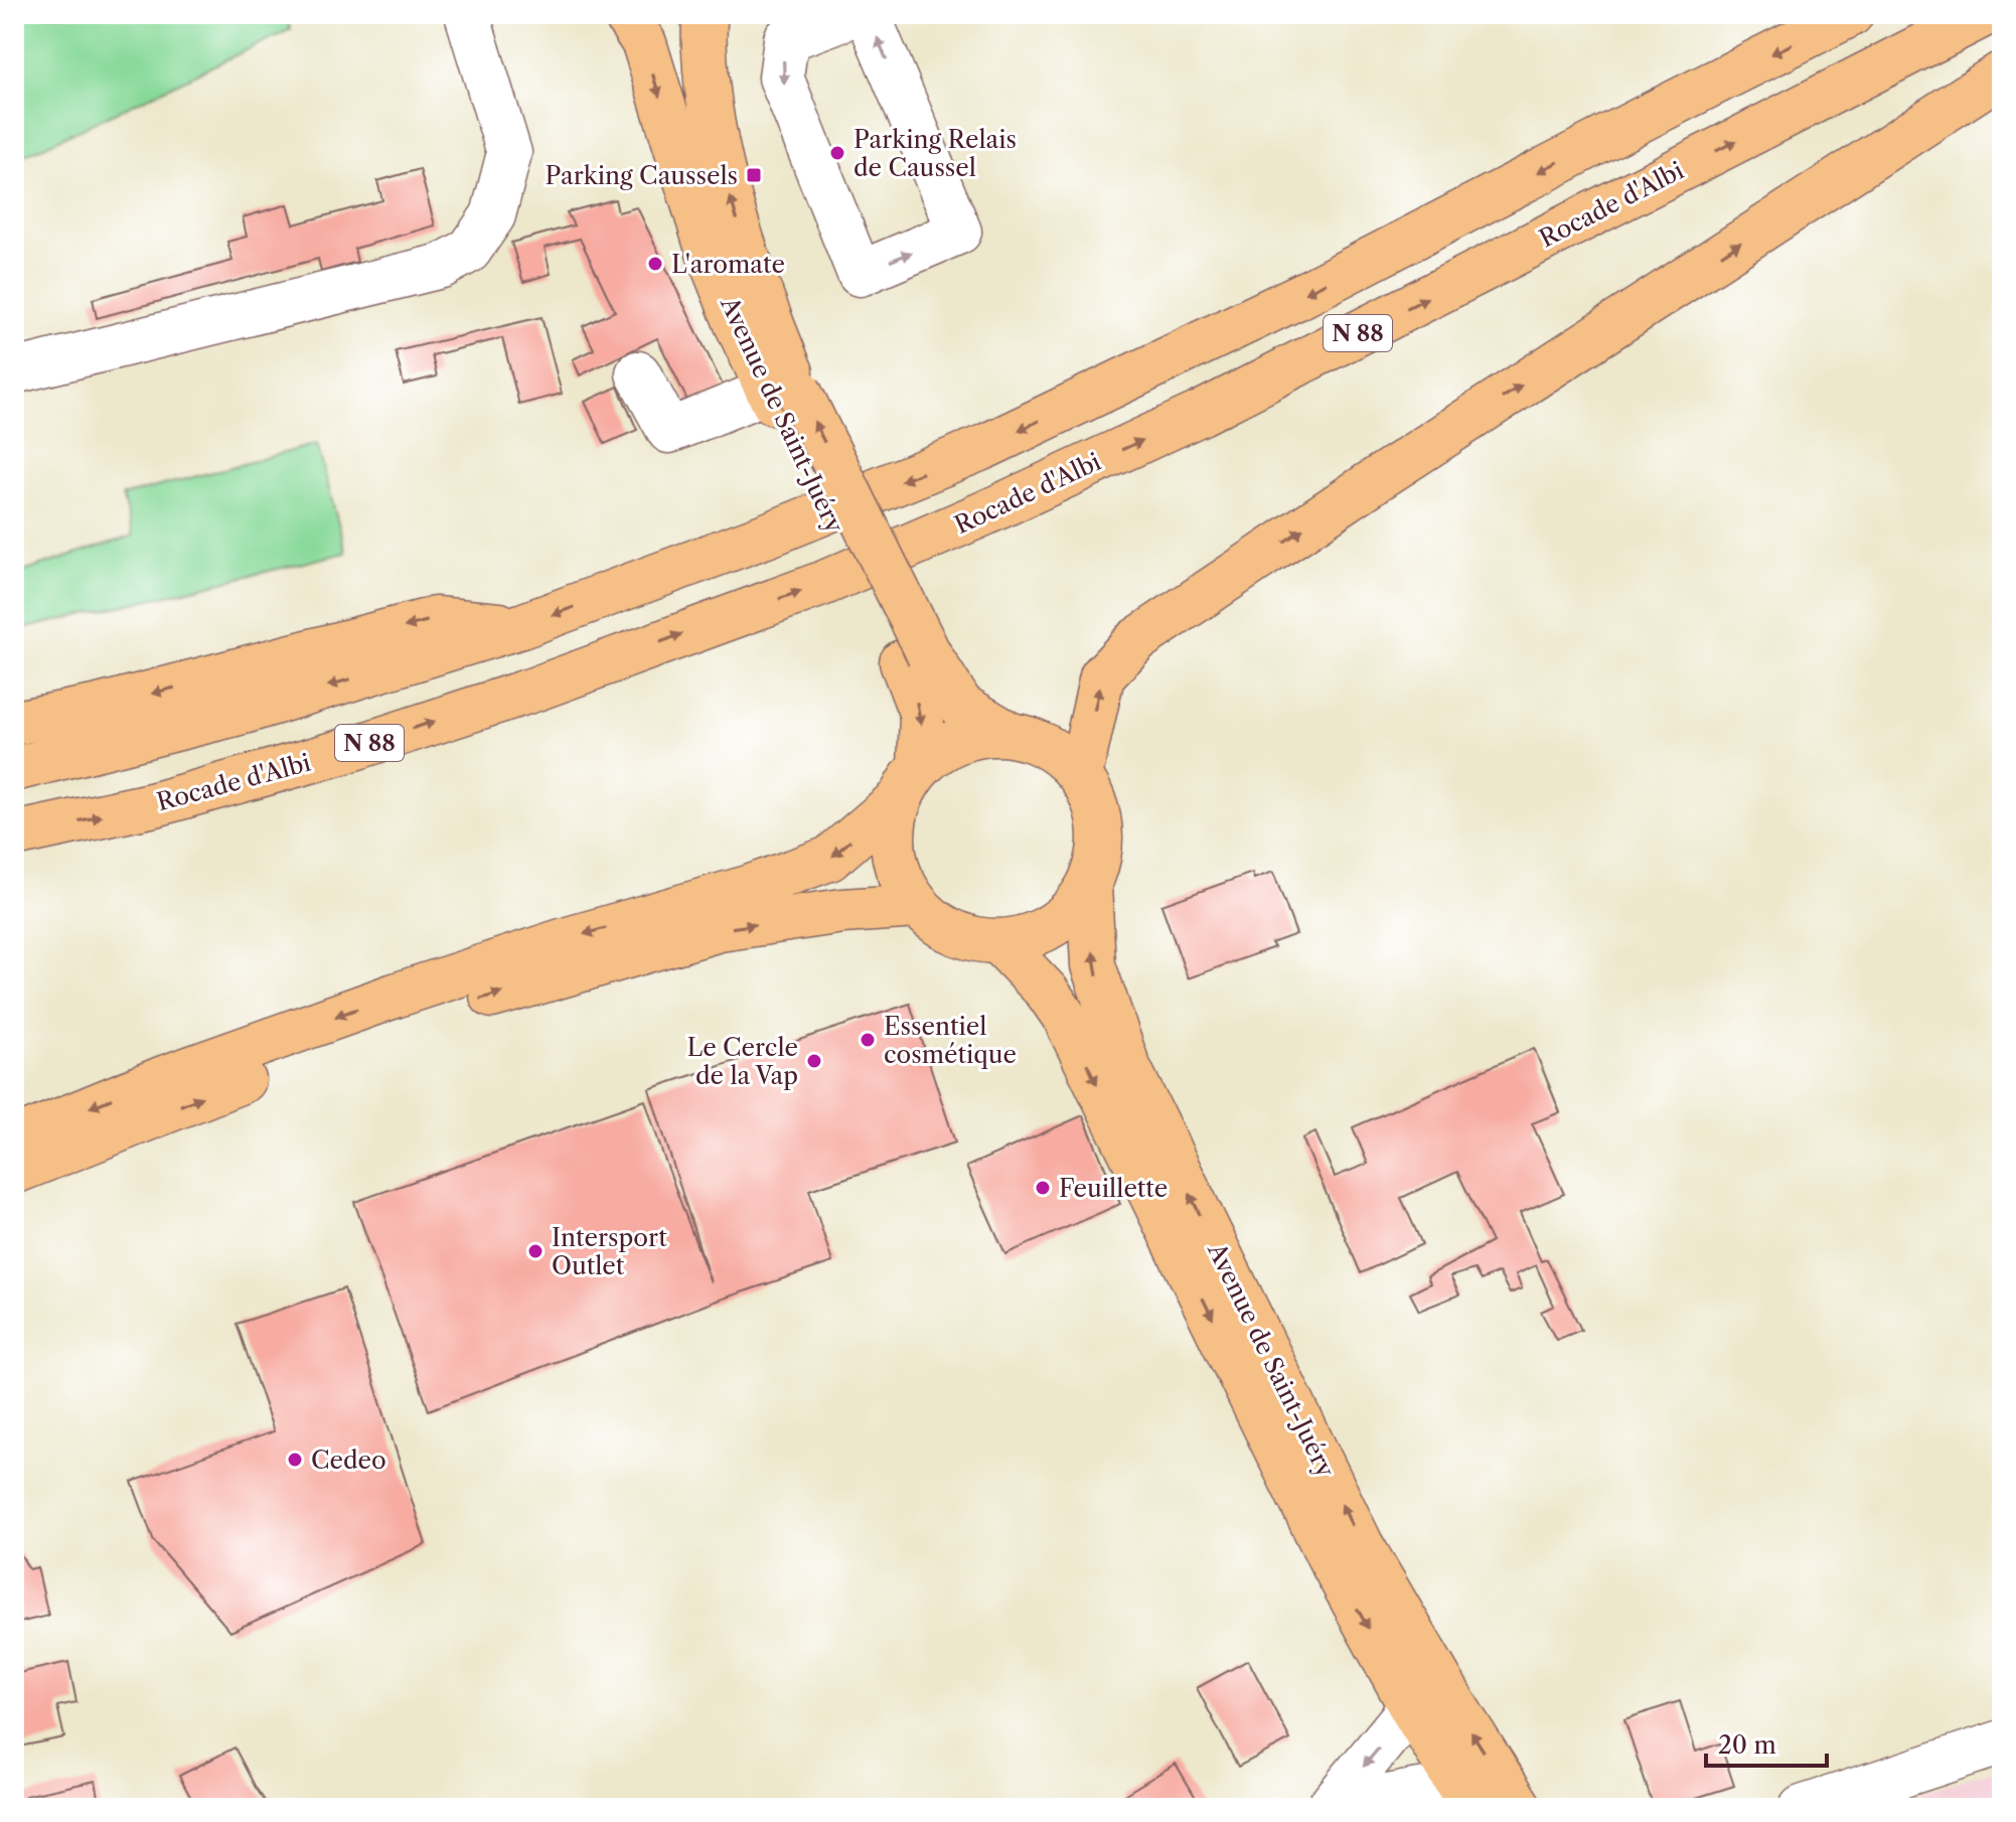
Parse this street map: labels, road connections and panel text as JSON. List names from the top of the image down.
{
  "streets": {
    "main road": ["Rocade d'Albi", "N 88", "Avenue de Saint-Juéry"]
  },
  "places": {
    "other": [
      "Parking Relais de Caussel",
      "L'aromate",
      "Essentiel cosmétique",
      "Le Cercle de la Vap",
      "Feuillette",
      "Intersport Outlet",
      "Cedeo"
    ],
    "transit": ["Parking Caussels"]
  },
  "scale_bar": "20 m"
}
